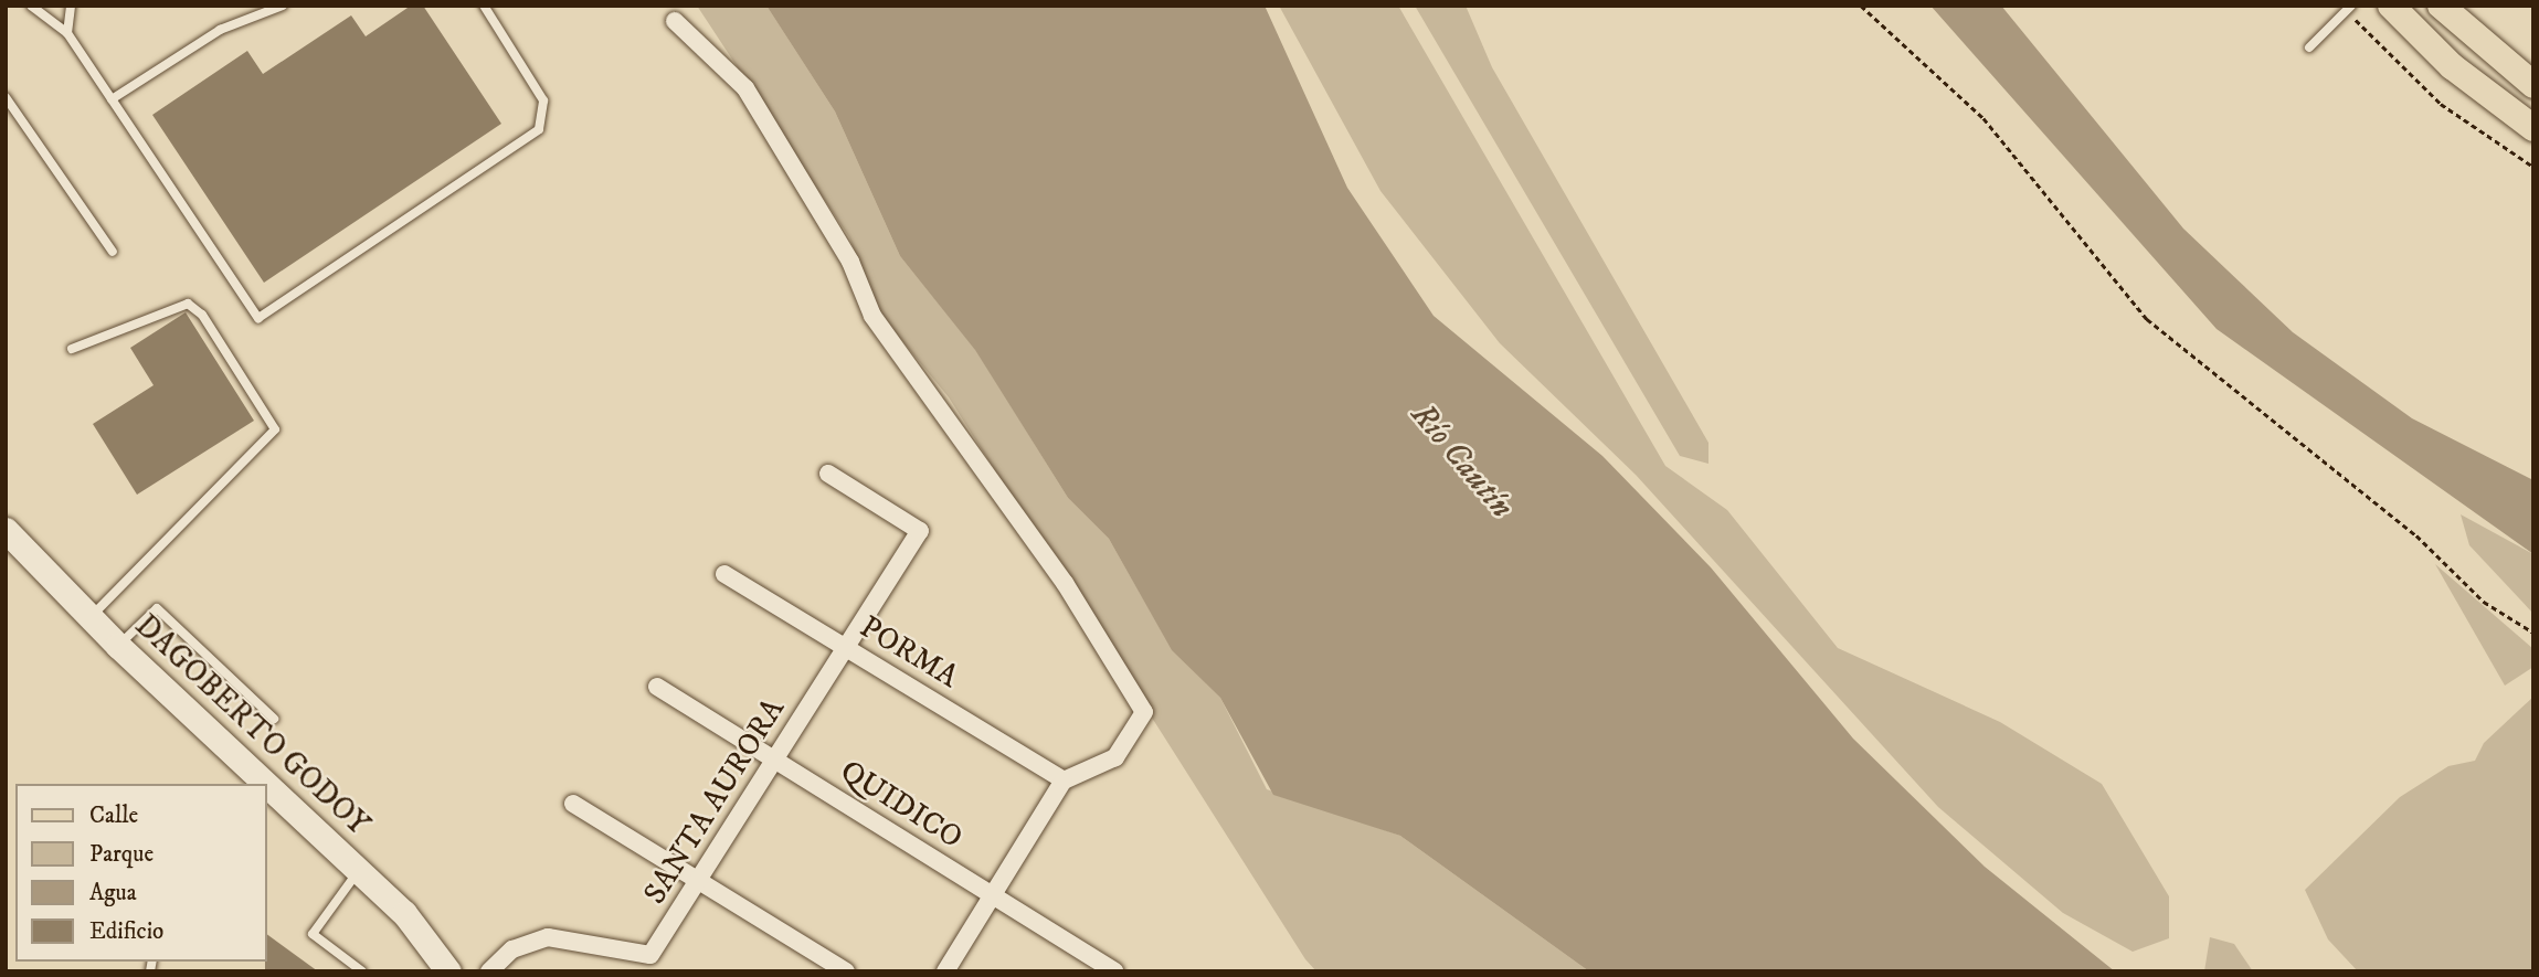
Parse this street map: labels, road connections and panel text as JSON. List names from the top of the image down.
{
  "streets": {
    "street": [
      "PORMA",
      "DAGOBERTO GODOY",
      "SANTA AURORA",
      "QUIDICO"
    ]
  },
  "crossings": [
    ["PORMA", "SANTA AURORA"],
    ["SANTA AURORA", "QUIDICO"]
  ],
  "water": ["Río Cautín"],
  "legend": [
    "Calle",
    "Parque",
    "Agua",
    "Edificio"
  ]
}
